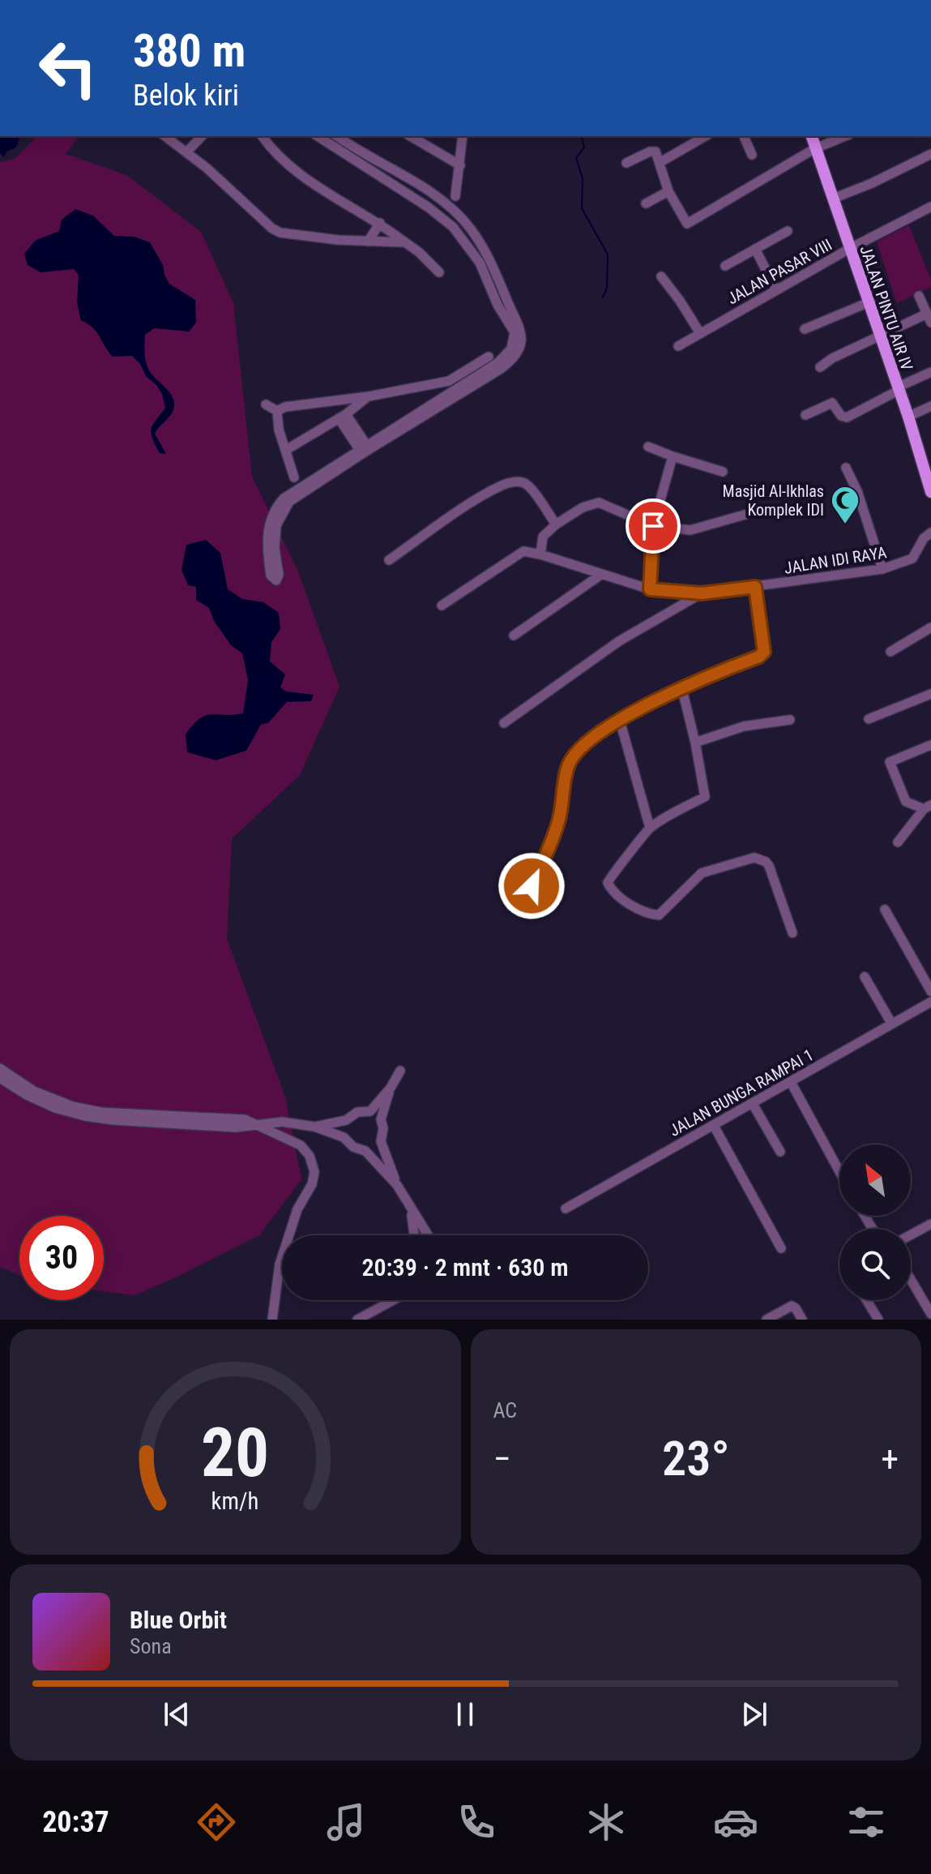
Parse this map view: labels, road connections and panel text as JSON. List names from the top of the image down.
{
  "streets": {
    "main road": ["JALAN PINTU AIR IV"],
    "street": ["JALAN PASAR VIII", "JALAN IDI RAYA", "JALAN BUNGA RAMPAI 1"]
  },
  "crossings": [
    ["JALAN PASAR VIII", "JALAN PINTU AIR IV"]
  ],
  "places": {
    "mosque": ["Masjid Al-Ikhlas Komplek IDI"]
  },
  "north": "top left",
  "page": {
    "turn": ["380 m", "Belok kiri"],
    "limit": "30",
    "trip": "20:39 · 2 mnt · 630 m",
    "tile": "AC",
    "heat": ["−", "23°", "+"],
    "song": ["Blue Orbit", "Sona"],
    "tabs": "20:37",
    "gauge": ["20", "km/h"]
  }
}
